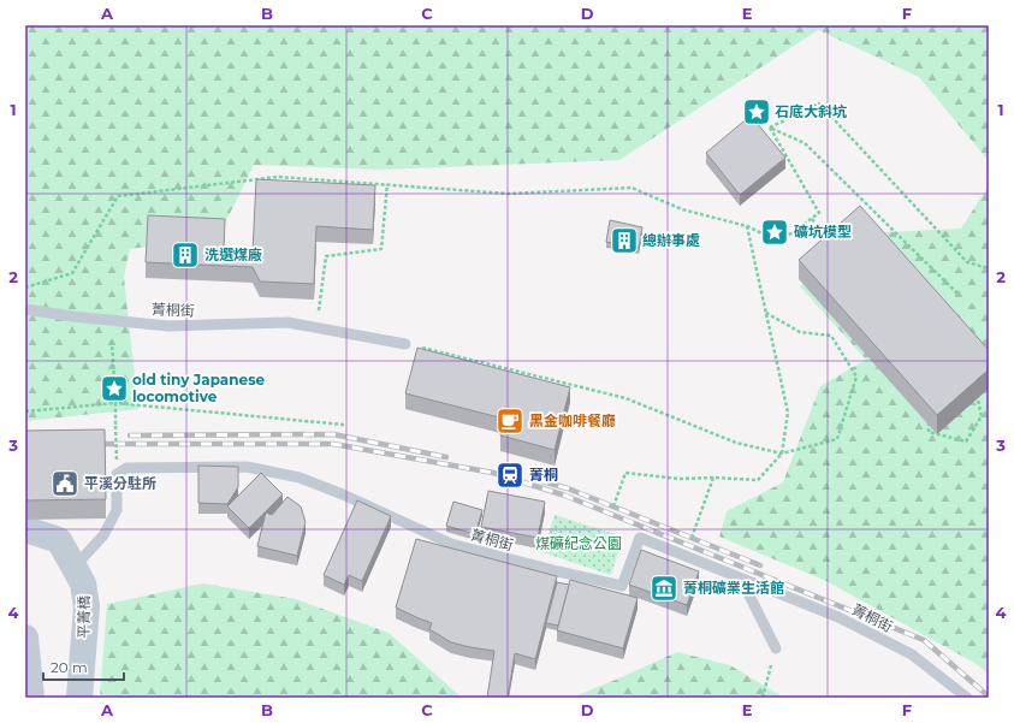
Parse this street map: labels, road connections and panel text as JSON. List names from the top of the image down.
{
  "streets": {
    "main road": ["平菁橋"],
    "lane": ["菁桐街"]
  },
  "crossings": [
    ["菁桐街", "平菁橋"]
  ],
  "parks": ["煤礦紀念公園"],
  "places": {
    "place": ["石底大斜坑", "礦坑模型", "old tiny Japanese locomotive"],
    "building": ["總辦事處", "洗選煤廠"],
    "cafe": ["黑金咖啡餐廳"],
    "station": ["菁桐"],
    "public building": ["平溪分駐所"],
    "museum": ["菁桐礦業生活館"]
  },
  "scale_bar": "20 m",
  "grid": {
    "columns": [
      "A",
      "B",
      "C",
      "D",
      "E",
      "F"
    ],
    "rows": [
      "1",
      "2",
      "3",
      "4"
    ]
  }
}
